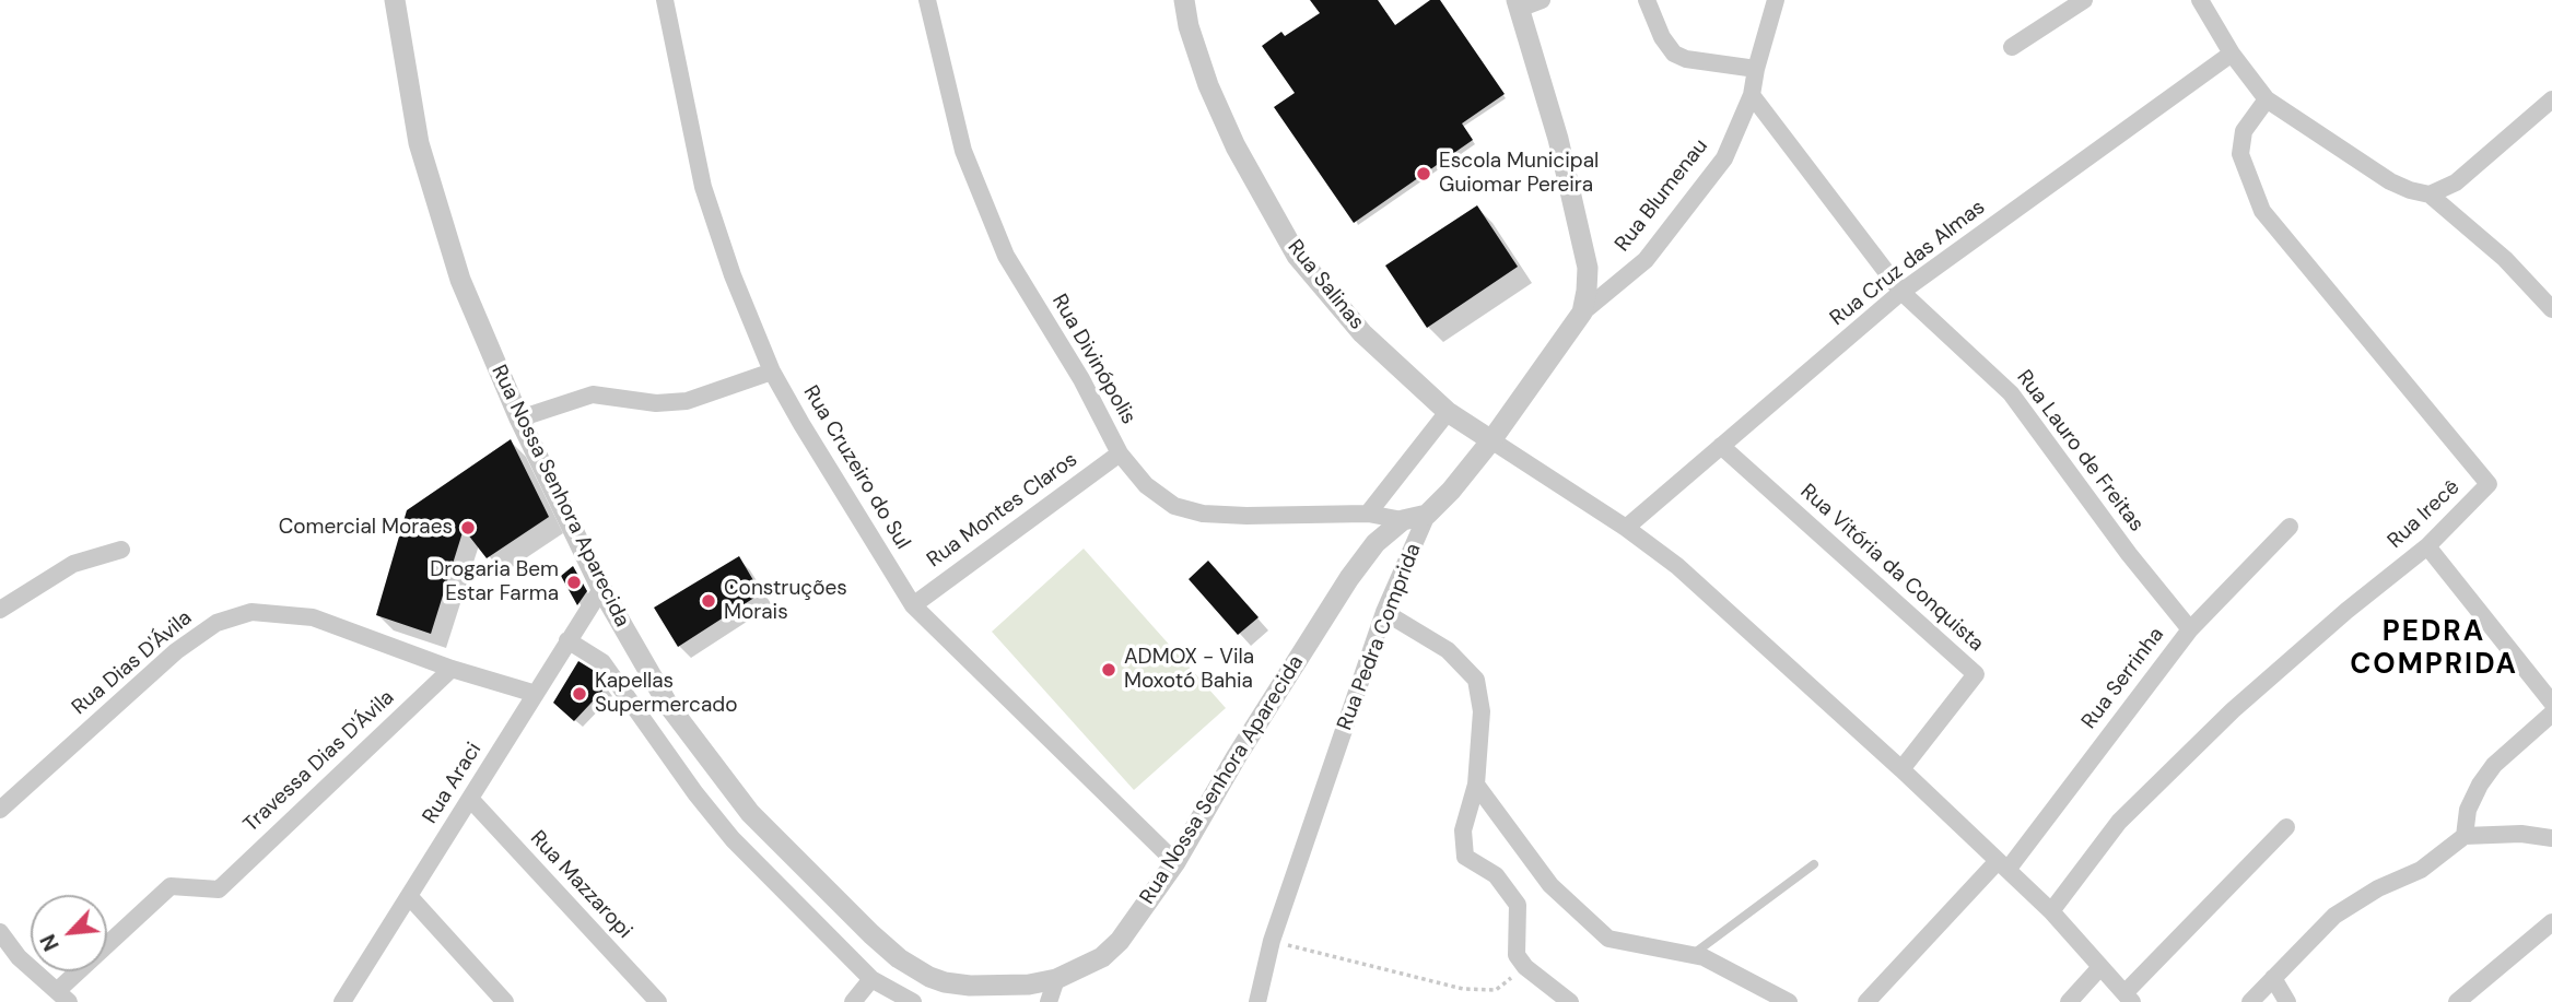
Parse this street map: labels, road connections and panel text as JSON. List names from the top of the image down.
{
  "streets": {
    "street": [
      "Rua Blumenau",
      "Rua Cruz das Almas",
      "Rua Salinas",
      "Rua Divinópolis",
      "Rua Lauro de Freitas",
      "Rua Cruzeiro do Sul",
      "Rua Nossa Senhora Aparecida",
      "Rua Montes Claros",
      "Rua Irecê",
      "Rua Vitória da Conquista",
      "Rua Pedra Comprida",
      "Rua Dias D'Ávila",
      "Rua Serrinha",
      "Travessa Dias D'Ávila",
      "Rua Araci",
      "Rua Mazzaropi"
    ]
  },
  "crossings": [
    ["Rua Blumenau", "Rua Lauro de Freitas"],
    ["Rua Blumenau", "Rua Pedra Comprida"],
    ["Rua Cruz das Almas", "Rua Lauro de Freitas"],
    ["Rua Cruz das Almas", "Rua Vitória da Conquista"],
    ["Rua Salinas", "Rua Pedra Comprida"],
    ["Rua Divinópolis", "Rua Nossa Senhora Aparecida"],
    ["Rua Divinópolis", "Rua Montes Claros"],
    ["Rua Lauro de Freitas", "Rua Serrinha"],
    ["Rua Cruzeiro do Sul", "Rua Nossa Senhora Aparecida"],
    ["Rua Cruzeiro do Sul", "Rua Montes Claros"],
    ["Rua Nossa Senhora Aparecida", "Rua Pedra Comprida"],
    ["Rua Nossa Senhora Aparecida", "Rua Araci"],
    ["Rua Dias D'Ávila", "Travessa Dias D'Ávila"],
    ["Rua Dias D'Ávila", "Rua Araci"],
    ["Rua Araci", "Rua Mazzaropi"]
  ],
  "districts": ["PEDRA COMPRIDA"],
  "places": [
    "Escola Municipal Guiomar Pereira",
    "Comercial Moraes",
    "Drogaria Bem Estar Farma",
    "Construções Morais",
    "ADMOX - Vila Moxotó Bahia",
    "Kapellas Supermercado"
  ],
  "north": "bottom left"
}
